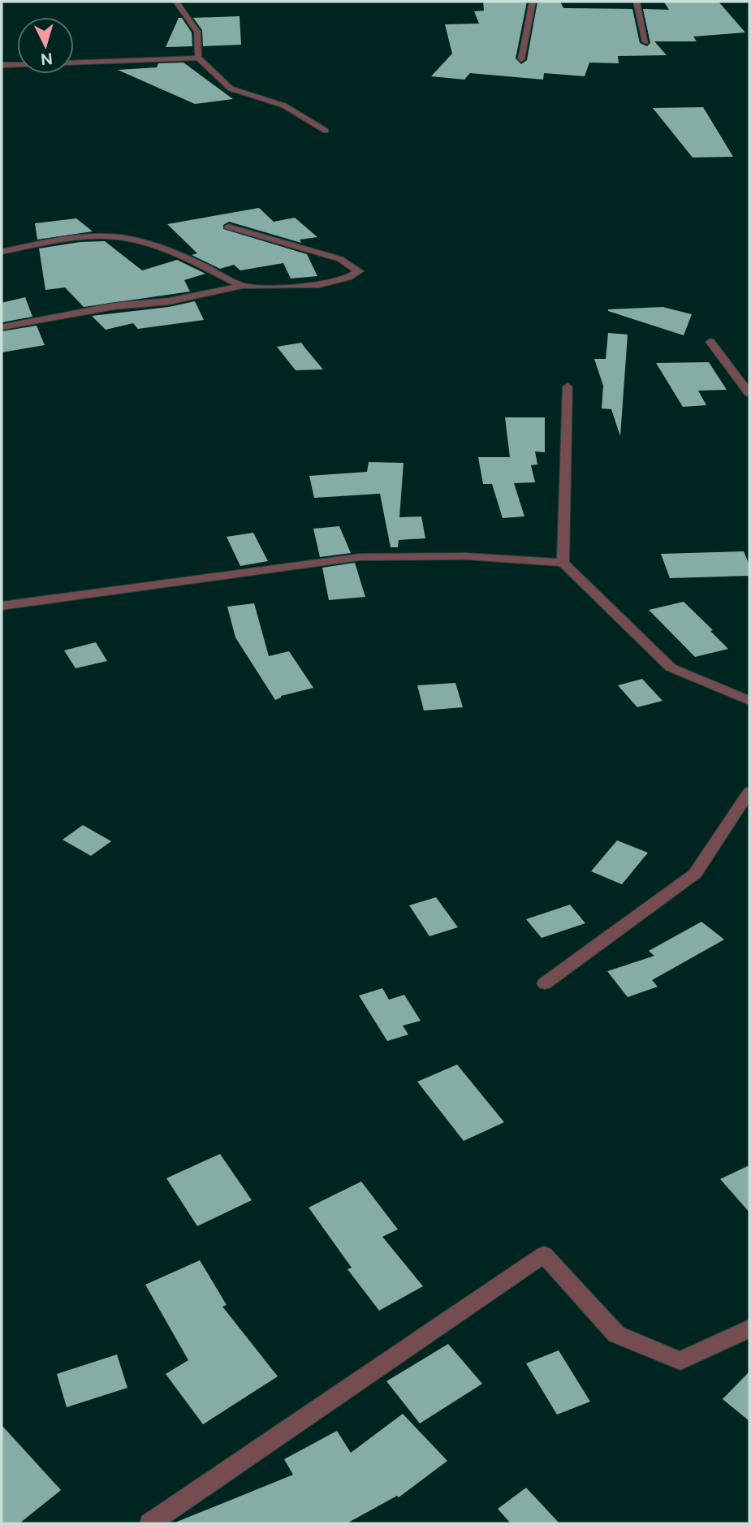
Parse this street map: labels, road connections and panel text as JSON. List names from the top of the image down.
{
  "north": "bottom"
}
